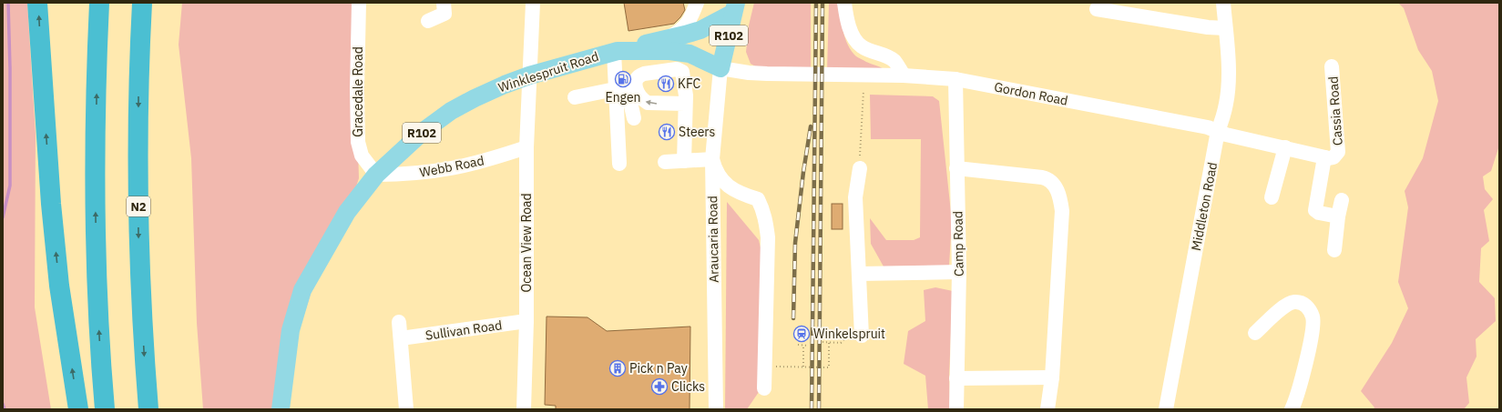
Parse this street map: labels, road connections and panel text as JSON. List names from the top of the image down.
{
  "streets": {
    "highway": ["N2"],
    "main road": ["R102", "Winklespruit Road"],
    "street": [
      "Gracedale Road",
      "Gordon Road",
      "Cassia Road",
      "Webb Road",
      "Middleton Road",
      "Araucaria Road",
      "Ocean View Road",
      "Camp Road",
      "Sullivan Road"
    ]
  },
  "crossings": [
    ["R102", "Winklespruit Road"],
    ["R102", "Gordon Road"],
    ["R102", "Araucaria Road"],
    ["Winklespruit Road", "Gracedale Road"],
    ["Winklespruit Road", "Gordon Road"],
    ["Winklespruit Road", "Webb Road"],
    ["Winklespruit Road", "Araucaria Road"],
    ["Winklespruit Road", "Ocean View Road"],
    ["Gracedale Road", "Webb Road"],
    ["Gordon Road", "Cassia Road"],
    ["Gordon Road", "Middleton Road"],
    ["Gordon Road", "Araucaria Road"],
    ["Gordon Road", "Camp Road"],
    ["Webb Road", "Ocean View Road"],
    ["Ocean View Road", "Sullivan Road"]
  ],
  "places": {
    "fuel station": ["Engen"],
    "restaurant": ["KFC", "Steers"],
    "station": ["Winkelspruit"],
    "building": ["Pick n Pay"],
    "pharmacy": ["Clicks"]
  }
}
